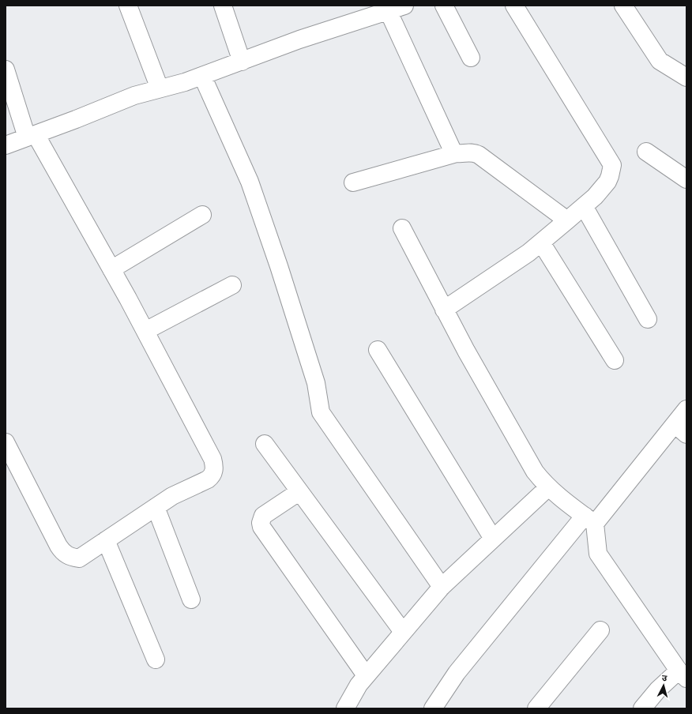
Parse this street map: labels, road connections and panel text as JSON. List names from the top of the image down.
{
  "north": "top"
}
